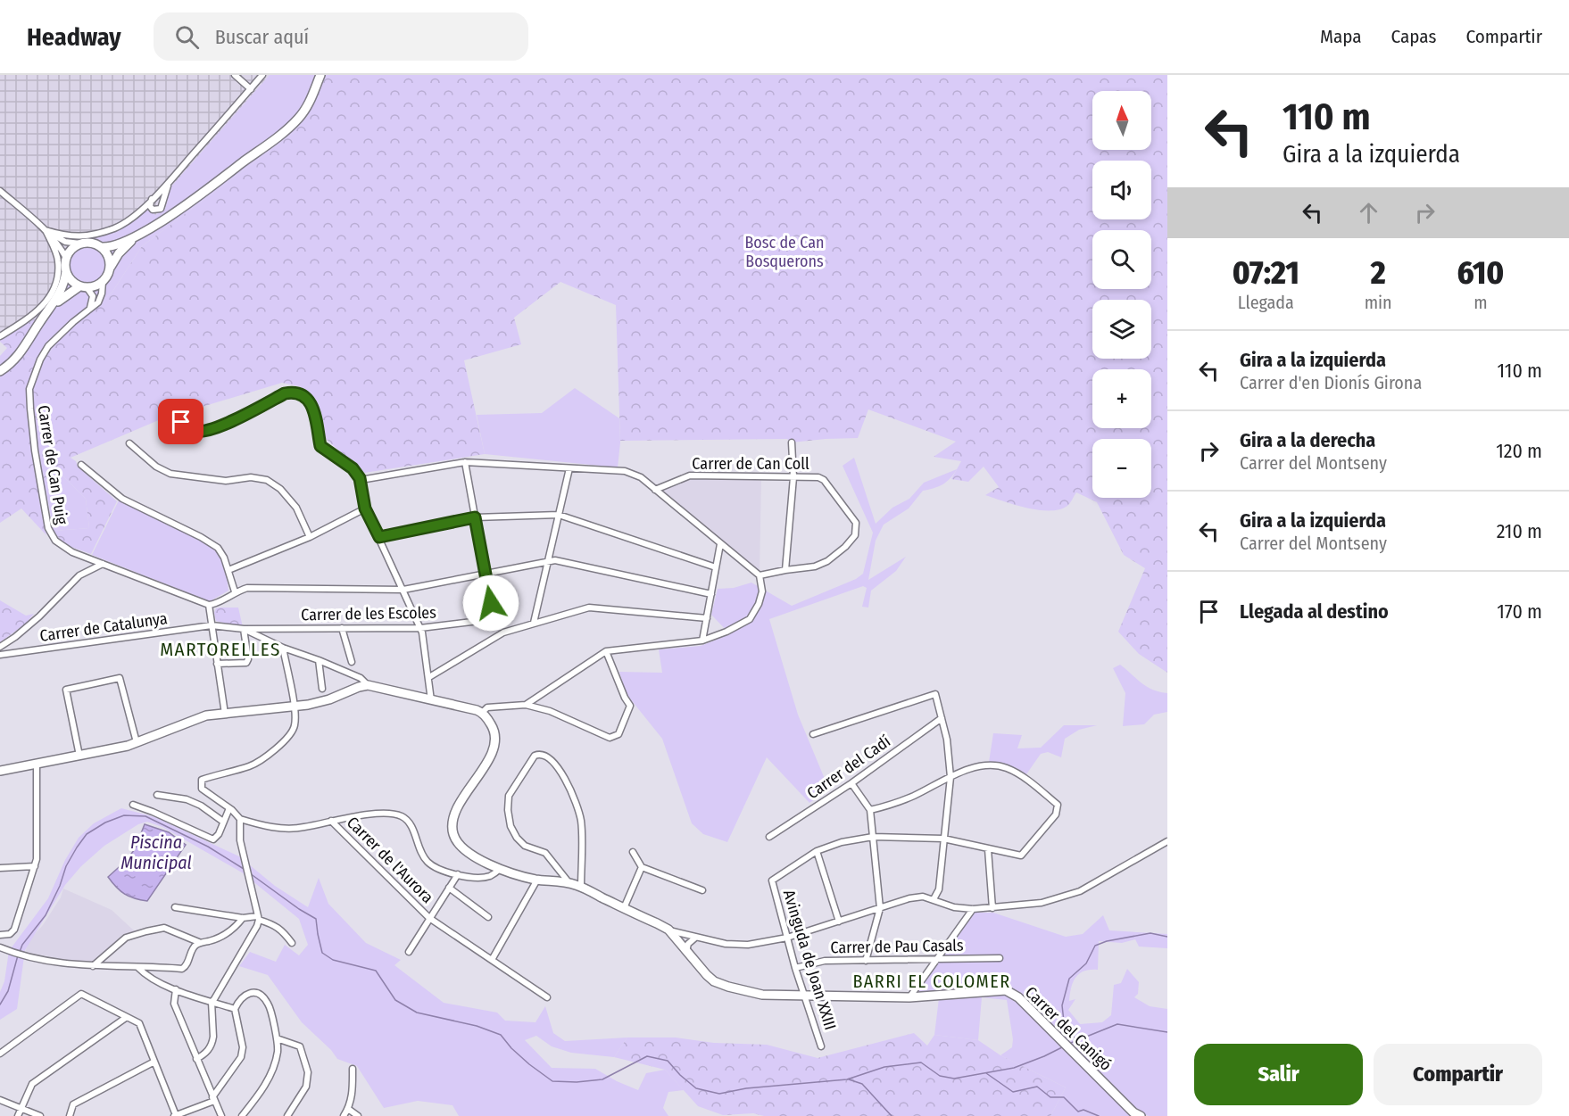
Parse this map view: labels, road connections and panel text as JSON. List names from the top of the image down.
{
  "streets": {
    "street": [
      "Carrer de Can Coll",
      "Carrer de Can Puig",
      "Carrer de les Escoles",
      "Carrer de Catalunya",
      "Carrer del Cadí",
      "Carrer de l'Aurora",
      "Carrer de Pau Casals",
      "Avinguda de Joan XXIII",
      "Carrer del Canigó"
    ]
  },
  "crossings": [
    ["Carrer de Pau Casals", "Avinguda de Joan XXIII"],
    ["Avinguda de Joan XXIII", "Carrer del Canigó"]
  ],
  "districts": ["MARTORELLES", "BARRI EL COLOMER"],
  "water": ["Piscina Municipal"],
  "parks": ["Bosc de Can Bosquerons"],
  "north": "top",
  "page": {
    "header": "Headway",
    "search": "Buscar aquí",
    "nav": ["Mapa", "Capas", "Compartir"],
    "turn": ["110 m", "Gira a la izquierda"],
    "map_buttons": ["+", "−"],
    "eta": [
      "07:21",
      "Llegada",
      "2",
      "min",
      "610",
      "m"
    ],
    "list": [
      {
        "name": "Gira a la izquierda",
        "note": "Carrer d'en Dionís Girona",
        "value": "110 m"
      },
      {
        "name": "Gira a la derecha",
        "note": "Carrer del Montseny",
        "value": "120 m"
      },
      {
        "name": "Gira a la izquierda",
        "note": "Carrer del Montseny",
        "value": "210 m"
      },
      {
        "name": "Llegada al destino",
        "value": "170 m"
      }
    ],
    "buttons": ["Salir", "Compartir"]
  }
}
